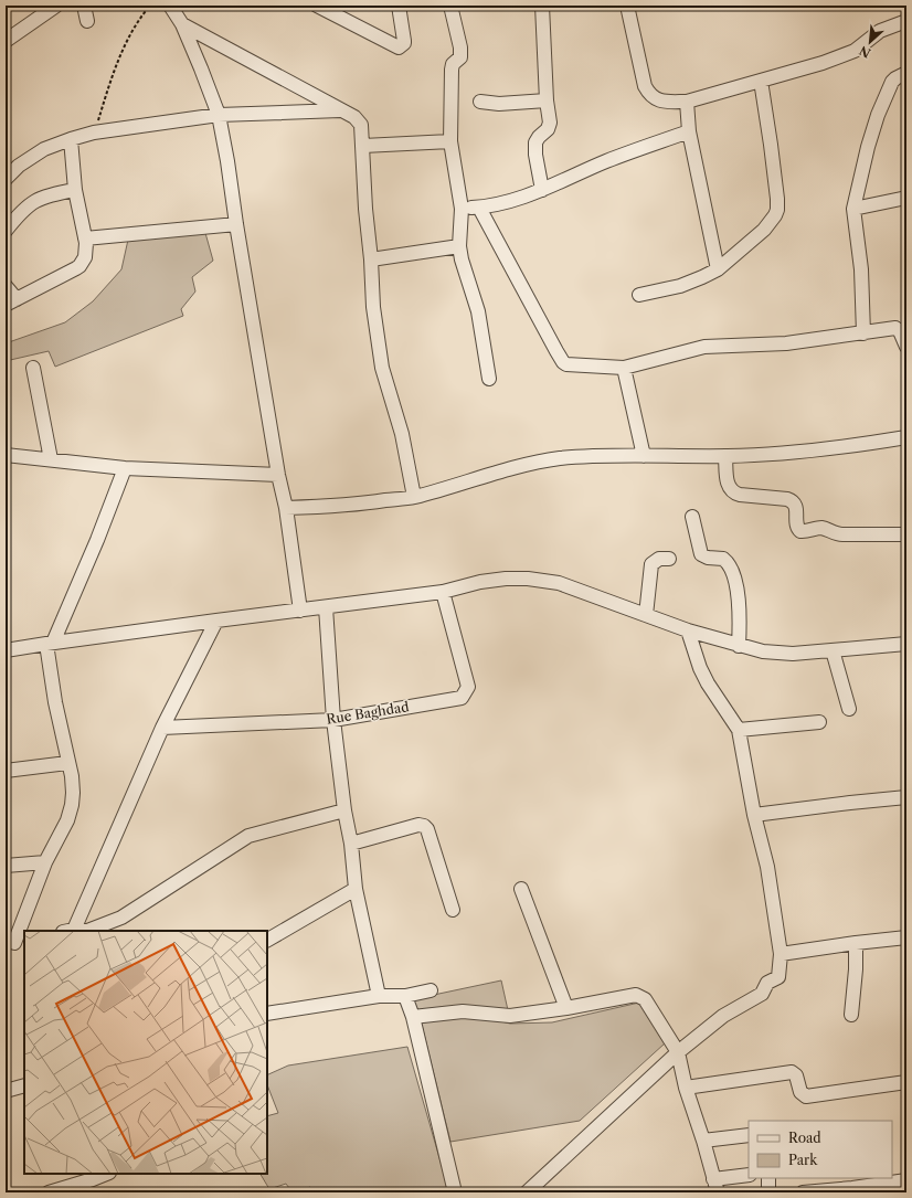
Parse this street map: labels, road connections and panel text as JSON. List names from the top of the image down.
{
  "streets": {
    "street": ["Rue Baghdad"]
  },
  "legend": ["Road", "Park"],
  "north": "bottom left"
}
